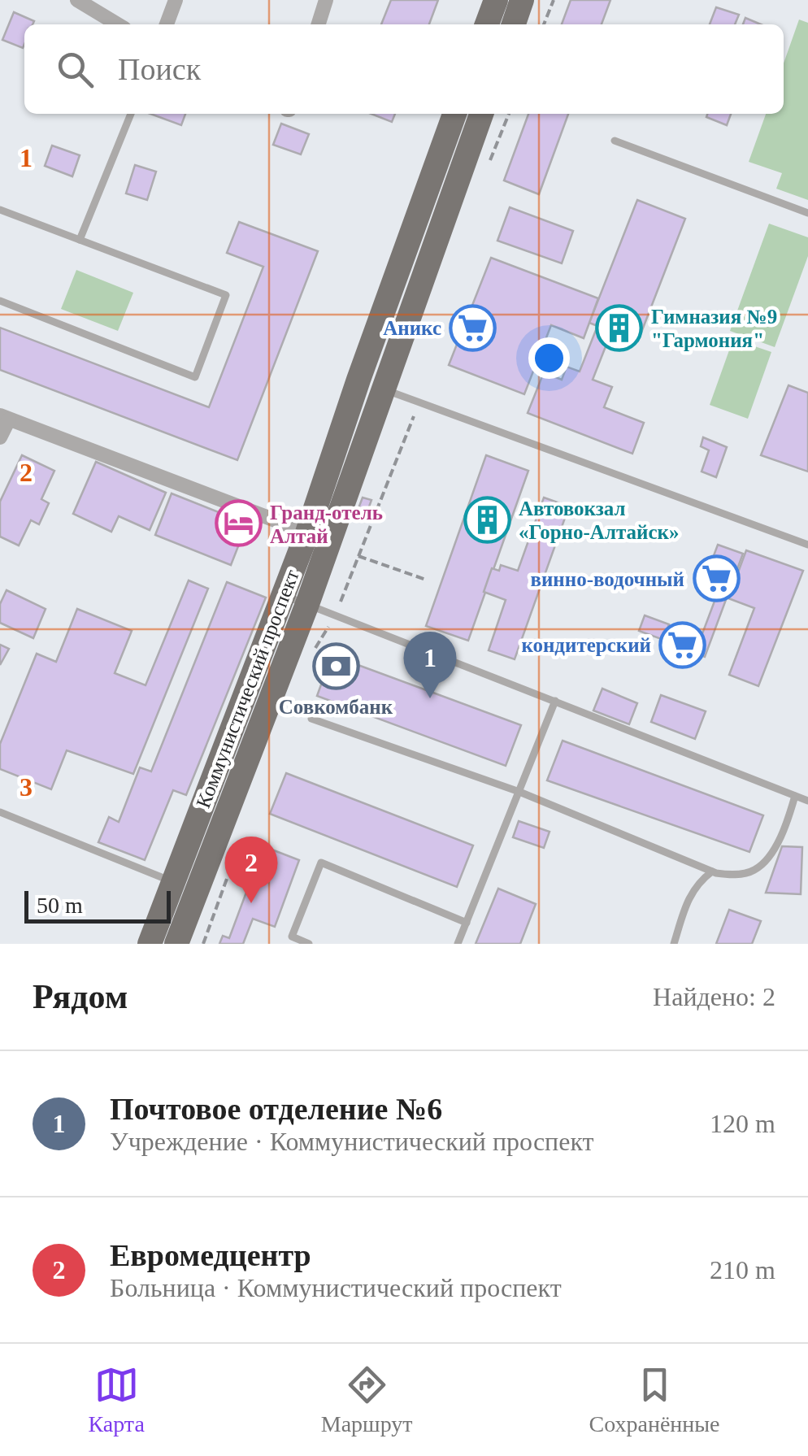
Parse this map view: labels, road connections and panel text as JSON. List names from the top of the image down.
{
  "streets": {
    "main road": ["Коммунистический проспект"]
  },
  "places": {
    "supermarket": ["Аникс", "винно-водочный", "кондитерский"],
    "building": ["Гимназия №9 \"Гармония\"", "Автовокзал «Горно-Алтайск»"],
    "hotel": ["Гранд-отель Алтай"],
    "bank": ["Совкомбанк"]
  },
  "scale_bar": "50 m",
  "page": {
    "search": "Поиск",
    "pins": ["1", "2"],
    "scale": "50 m",
    "heading": ["Рядом", "Найдено: 2"],
    "list": [
      {
        "mark": "1",
        "name": "Почтовое отделение №6",
        "note": "Учреждение · Коммунистический проспект",
        "value": "120 m"
      },
      {
        "mark": "2",
        "name": "Евромедцентр",
        "note": "Больница · Коммунистический проспект",
        "value": "210 m"
      }
    ],
    "nav": ["Карта", "Маршрут", "Сохранённые"]
  },
  "grid": {
    "rows": ["1", "2", "3"]
  }
}
